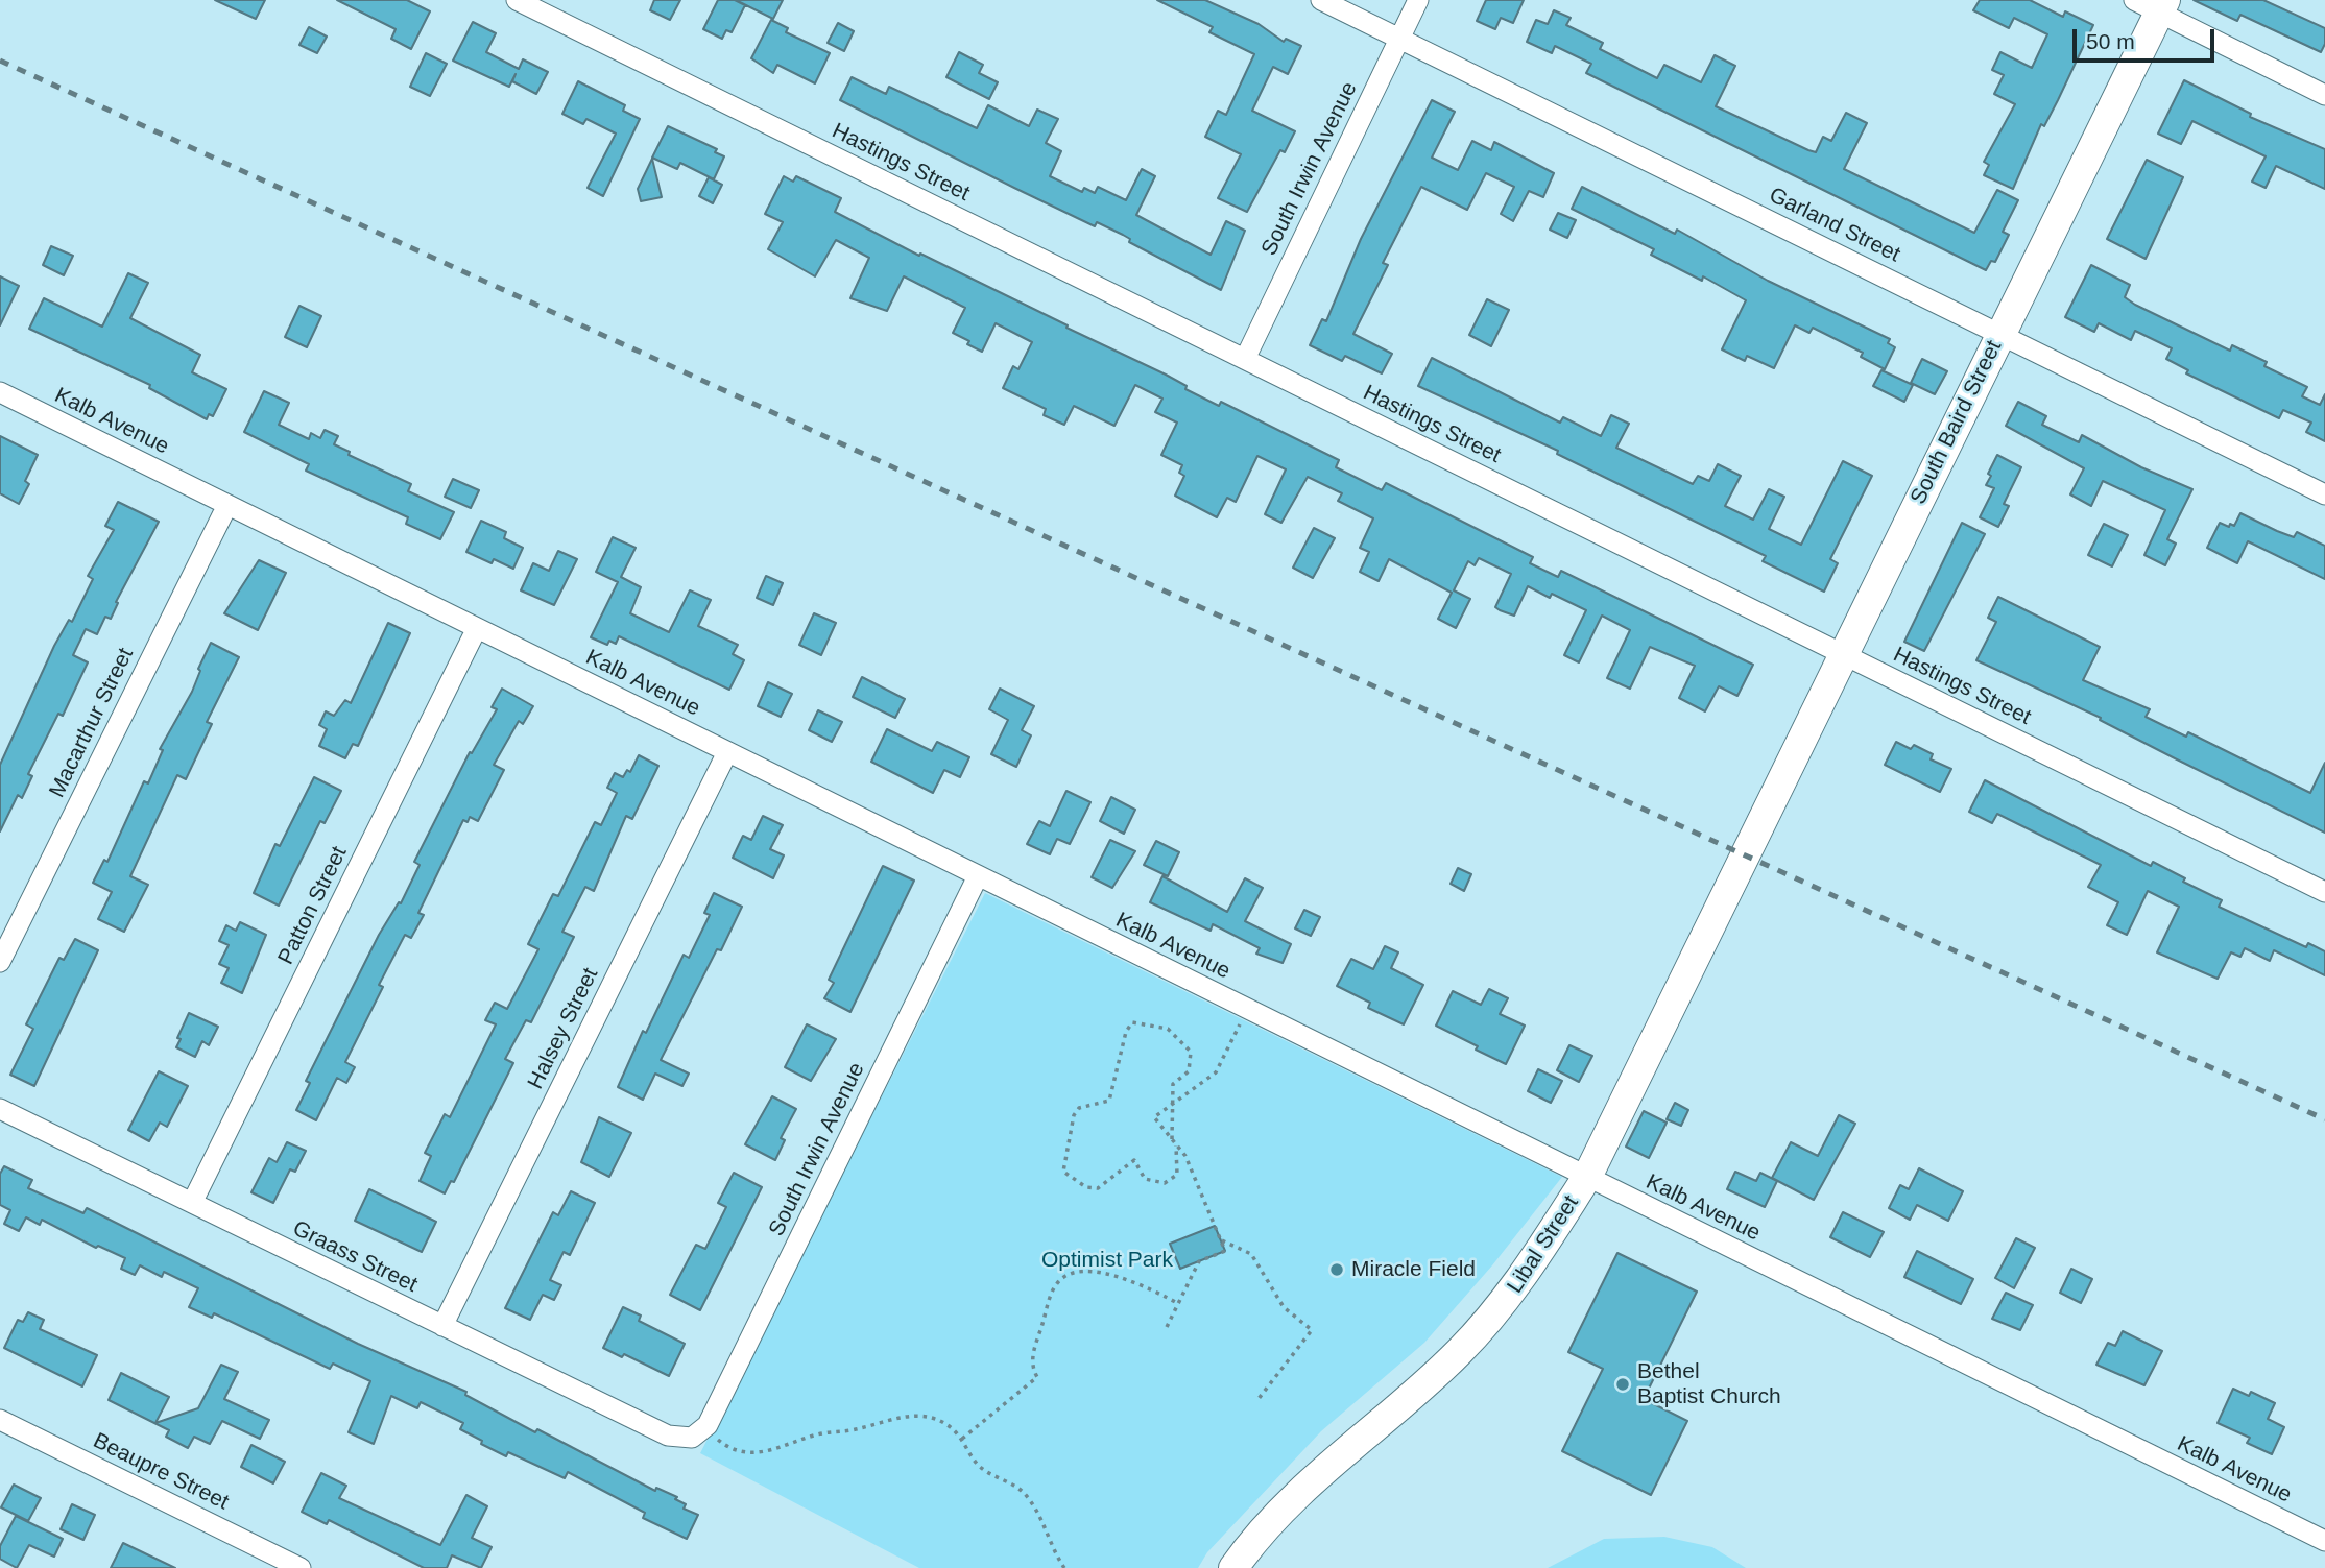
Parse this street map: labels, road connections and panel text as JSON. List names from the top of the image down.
{
  "streets": {
    "street": [
      "Hastings Street",
      "South Irwin Avenue",
      "Garland Street",
      "Kalb Avenue",
      "South Baird Street",
      "Macarthur Street",
      "Patton Street",
      "Halsey Street",
      "Libal Street",
      "Graass Street",
      "Beaupre Street"
    ]
  },
  "crossings": [
    ["Hastings Street", "South Irwin Avenue"],
    ["Hastings Street", "South Baird Street"],
    ["South Irwin Avenue", "Garland Street"],
    ["South Irwin Avenue", "Kalb Avenue"],
    ["South Irwin Avenue", "Graass Street"],
    ["Garland Street", "South Baird Street"],
    ["Kalb Avenue", "Macarthur Street"],
    ["Kalb Avenue", "Patton Street"],
    ["Kalb Avenue", "Halsey Street"],
    ["Kalb Avenue", "Libal Street"],
    ["South Baird Street", "Libal Street"],
    ["Patton Street", "Graass Street"],
    ["Halsey Street", "Graass Street"]
  ],
  "parks": ["Optimist Park"],
  "places": ["Miracle Field", "Bethel Baptist Church"],
  "scale_bar": "50 m"
}
